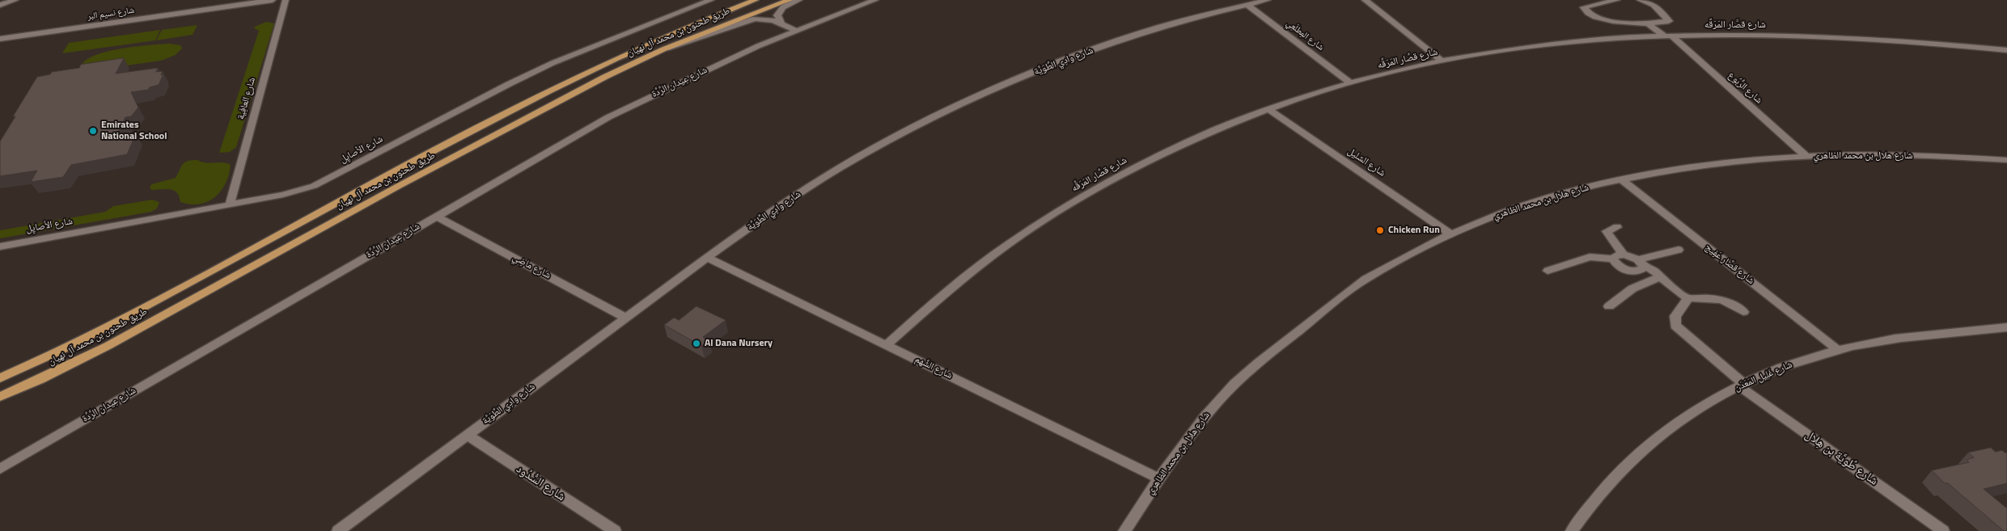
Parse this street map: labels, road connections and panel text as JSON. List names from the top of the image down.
{
  "streets": {
    "main road": ["طريق طحنون بن محمد آل نهيان"],
    "street": [
      "شارع نسيم البر",
      "شارع قصَّار المَرَقَّه",
      "شارع المِطلَعِي",
      "شارع وادِي الطِّوَيَّة",
      "شارع عِيدان الرَّدَّة",
      "شارع الرُّبُوع",
      "شارع العافِية",
      "شارع الأصايِل",
      "شارع هلال بن محمد الظاهري",
      "شارع الشليل",
      "شارع قصَّار عَفِيج",
      "شارع ماضِي",
      "شارع الشَّهم",
      "شارع غَلِيل المَعَدَن",
      "شارع طُويَّة بن هِلال",
      "شارع السُّدُود"
    ]
  },
  "crossings": [
    ["شارع قصَّار المَرَقَّه", "شارع المِطلَعِي"],
    ["شارع قصَّار المَرَقَّه", "شارع الرُّبُوع"],
    ["شارع قصَّار المَرَقَّه", "شارع الشليل"],
    ["شارع قصَّار المَرَقَّه", "شارع الشَّهم"],
    ["شارع المِطلَعِي", "شارع وادِي الطِّوَيَّة"],
    ["شارع وادِي الطِّوَيَّة", "شارع ماضِي"],
    ["شارع وادِي الطِّوَيَّة", "شارع الشَّهم"],
    ["شارع وادِي الطِّوَيَّة", "شارع السُّدُود"],
    ["شارع عِيدان الرَّدَّة", "شارع ماضِي"],
    ["شارع الرُّبُوع", "شارع هلال بن محمد الظاهري"],
    ["شارع العافِية", "شارع الأصايِل"],
    ["شارع هلال بن محمد الظاهري", "شارع الشليل"],
    ["شارع هلال بن محمد الظاهري", "شارع قصَّار عَفِيج"],
    ["شارع هلال بن محمد الظاهري", "شارع الشَّهم"],
    ["شارع قصَّار عَفِيج", "شارع غَلِيل المَعَدَن"],
    ["شارع غَلِيل المَعَدَن", "شارع طُويَّة بن هِلال"]
  ],
  "places": ["Emirates National School", "Chicken Run", "Al Dana Nursery"]
}
